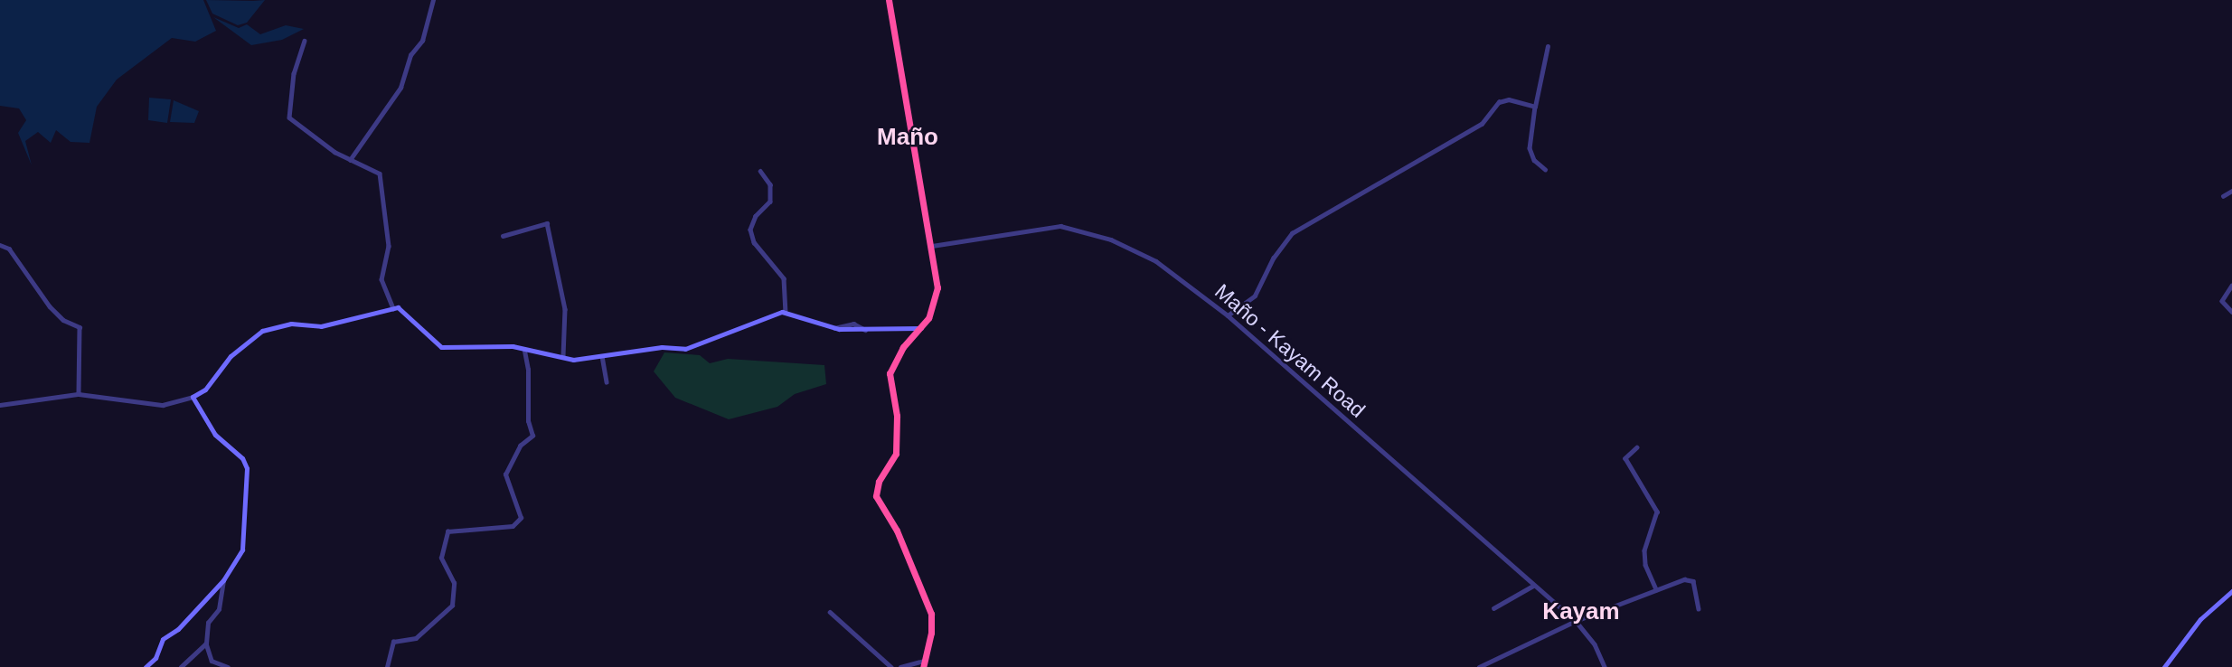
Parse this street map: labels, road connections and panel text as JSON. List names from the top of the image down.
{
  "streets": {
    "street": ["Maño - Kayam Road"]
  },
  "districts": ["Maño", "Kayam"]
}
